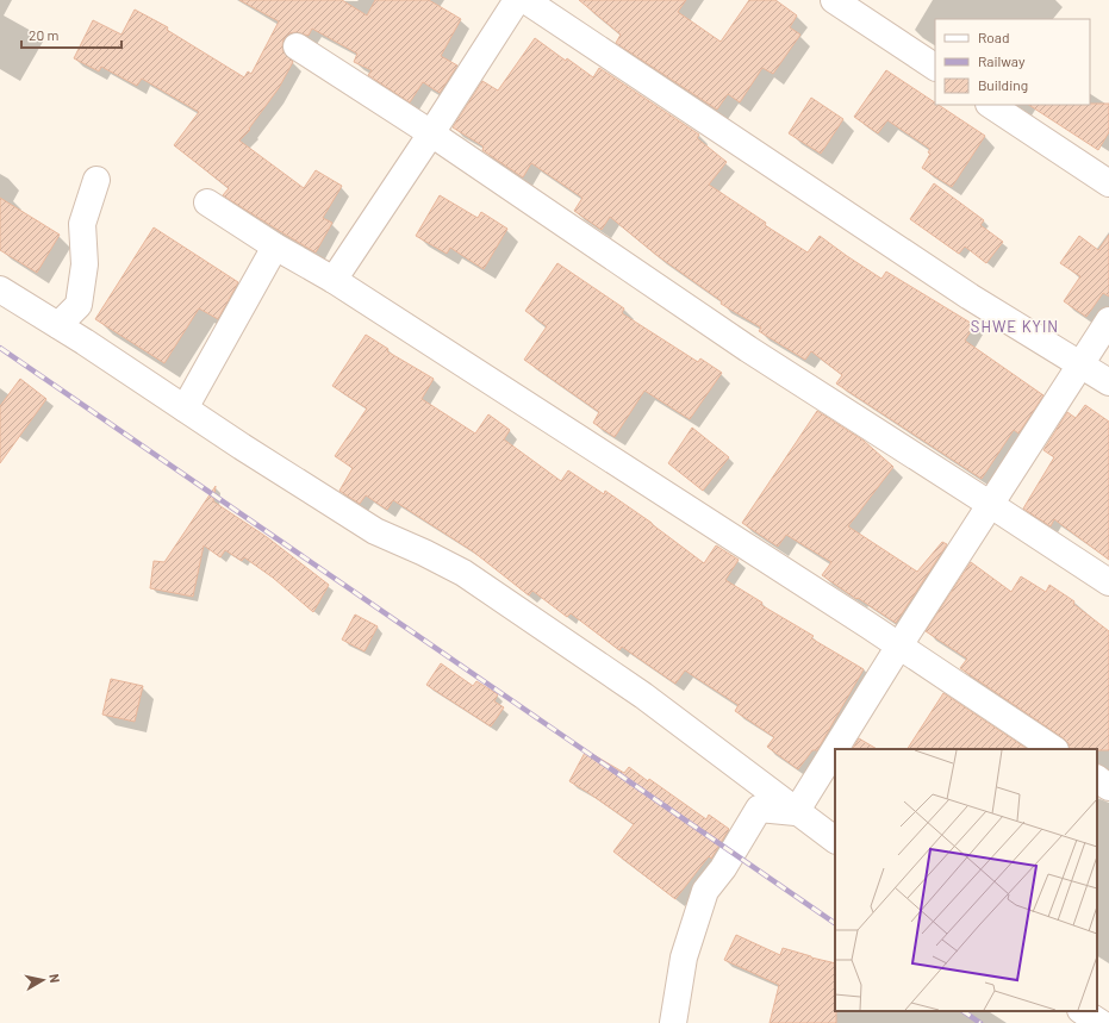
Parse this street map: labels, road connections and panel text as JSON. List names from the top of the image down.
{
  "districts": ["SHWE KYIN"],
  "legend": ["Road", "Railway", "Building"],
  "scale_bar": "20 m",
  "north": "right"
}
